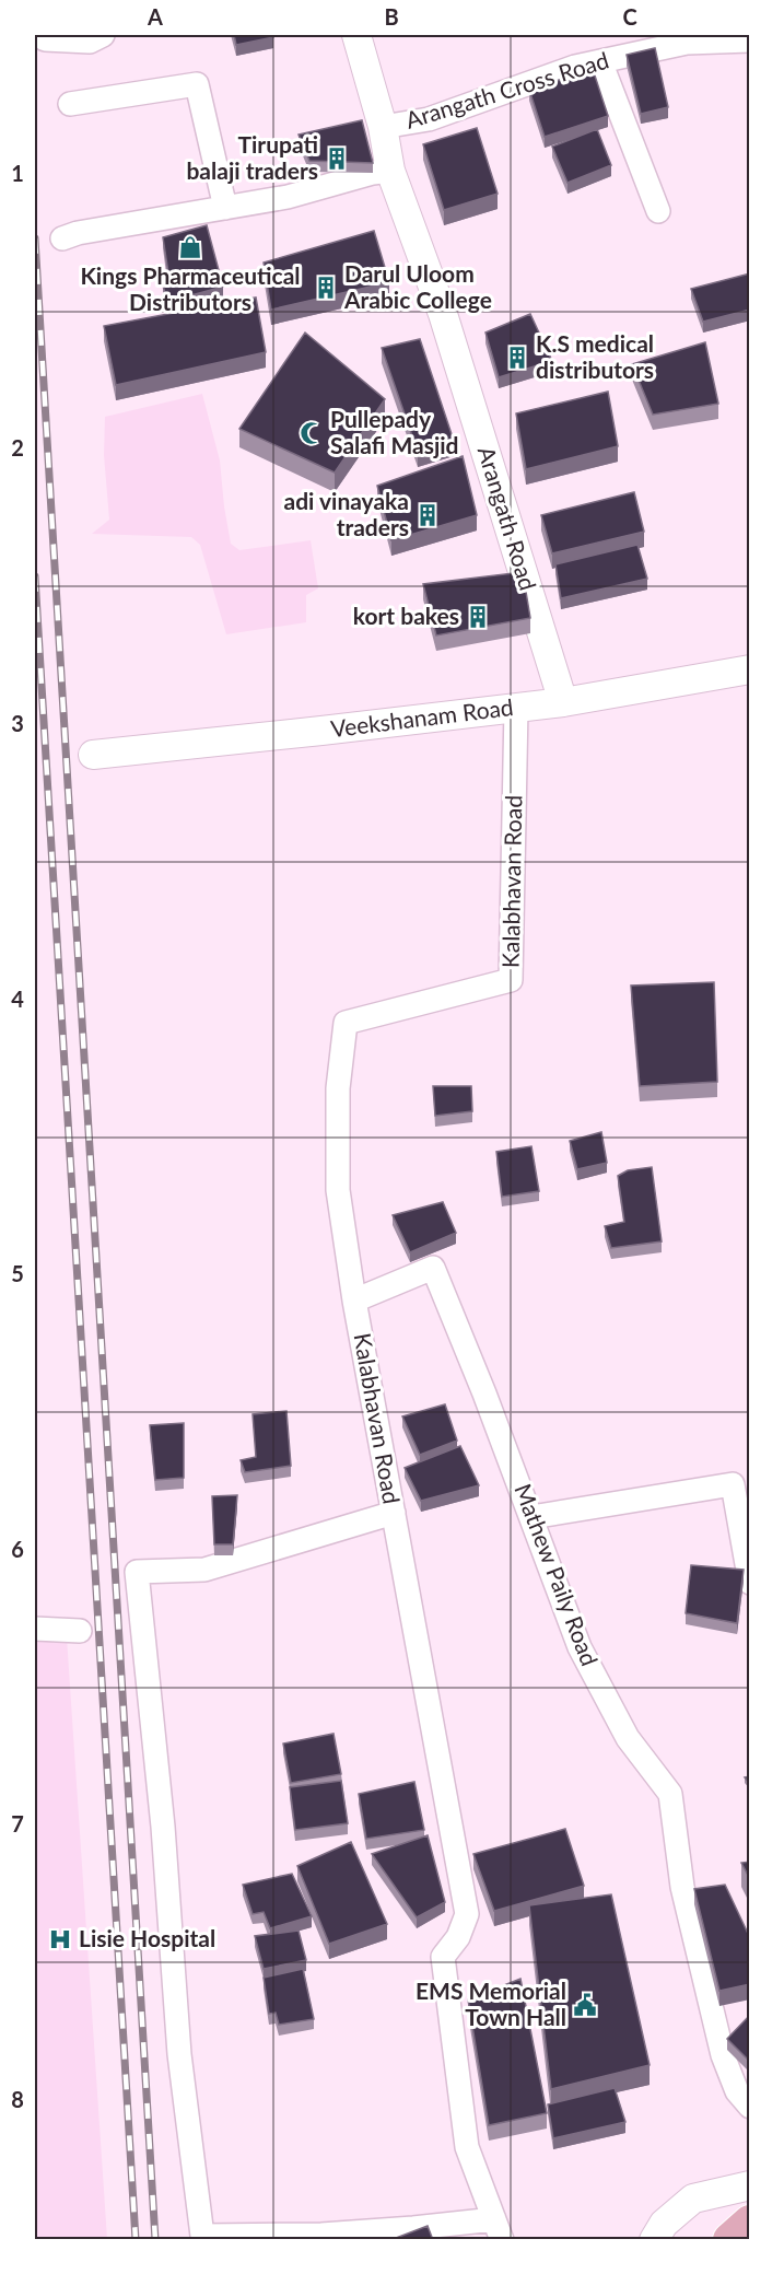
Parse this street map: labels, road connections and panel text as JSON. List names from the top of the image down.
{
  "streets": {
    "street": [
      "Arangath Cross Road",
      "Arangath Road",
      "Veekshanam Road",
      "Kalabhavan Road",
      "Mathew Paily Road"
    ]
  },
  "crossings": [
    ["Arangath Cross Road", "Arangath Road"],
    ["Arangath Road", "Veekshanam Road"],
    ["Veekshanam Road", "Kalabhavan Road"],
    ["Kalabhavan Road", "Mathew Paily Road"]
  ],
  "places": {
    "building": [
      "Tirupati balaji traders",
      "Darul Uloom Arabic College",
      "K.S medical distributors",
      "adi vinayaka traders",
      "kort bakes"
    ],
    "shop": ["Kings Pharmaceutical Distributors"],
    "mosque": ["Pullepady Salafi Masjid"],
    "hospital": ["Lisie Hospital"],
    "public building": ["EMS Memorial Town Hall"]
  },
  "grid": {
    "columns": ["A", "B", "C"],
    "rows": [
      "1",
      "2",
      "3",
      "4",
      "5",
      "6",
      "7",
      "8"
    ]
  }
}
